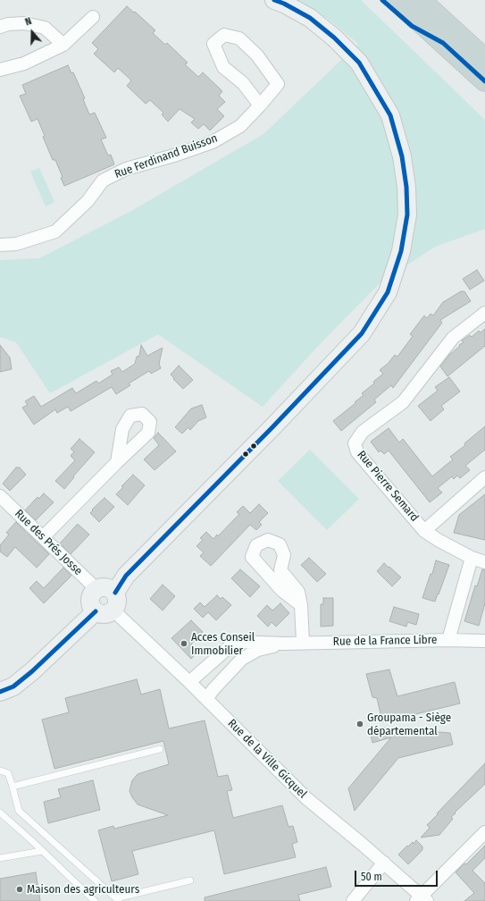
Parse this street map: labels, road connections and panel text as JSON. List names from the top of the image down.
{
  "streets": {
    "street": [
      "Rue Ferdinand Buisson",
      "Rue Pierre Semard",
      "Rue des Prés Josse",
      "Rue de la France Libre",
      "Rue de la Ville Gicquel"
    ]
  },
  "crossings": [
    ["Rue des Prés Josse", "Rue de la Ville Gicquel"],
    ["Rue de la France Libre", "Rue de la Ville Gicquel"]
  ],
  "places": ["Acces Conseil Immobilier", "Groupama - Siège départemental", "Maison des agriculteurs"],
  "scale_bar": "50 m",
  "north": "top"
}
